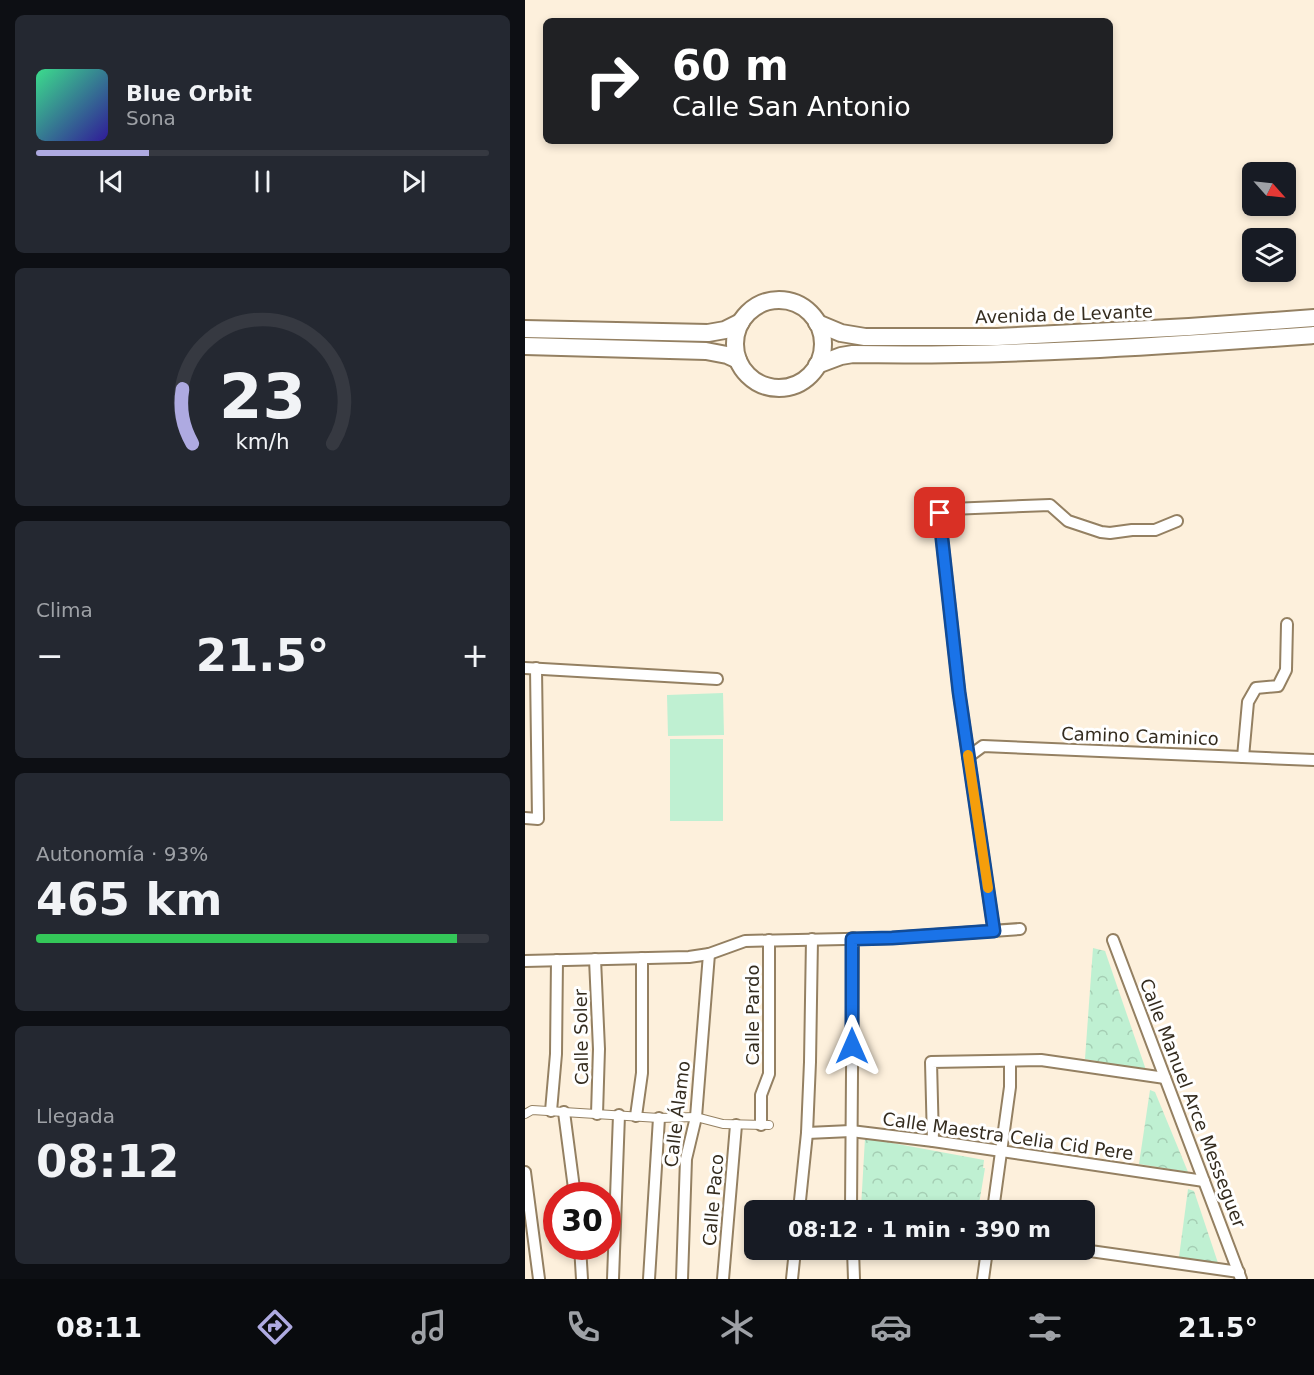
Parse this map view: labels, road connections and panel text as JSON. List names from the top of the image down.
{
  "streets": {
    "main road": ["Avenida de Levante"],
    "street": [
      "Camino Caminico",
      "Calle Pardo",
      "Calle Soler",
      "Calle Manuel Arce Messeguer",
      "Calle Álamo",
      "Calle Maestra Celia Cid Pere",
      "Calle Paco"
    ]
  },
  "crossings": [
    ["Calle Manuel Arce Messeguer", "Calle Maestra Celia Cid Pere"]
  ],
  "north": "bottom right",
  "page": {
    "turn": ["60 m", "Calle San Antonio"],
    "song": ["Blue Orbit", "Sona"],
    "tile": [
      "Clima",
      ["Autonomía · 93%", "465 km"],
      ["Llegada", "08:12"]
    ],
    "heat": ["−", "21.5°", "+"],
    "limit": "30",
    "trip": "08:12 · 1 min · 390 m",
    "tabs": ["08:11", "21.5°"],
    "gauge": ["23", "km/h"]
  }
}
